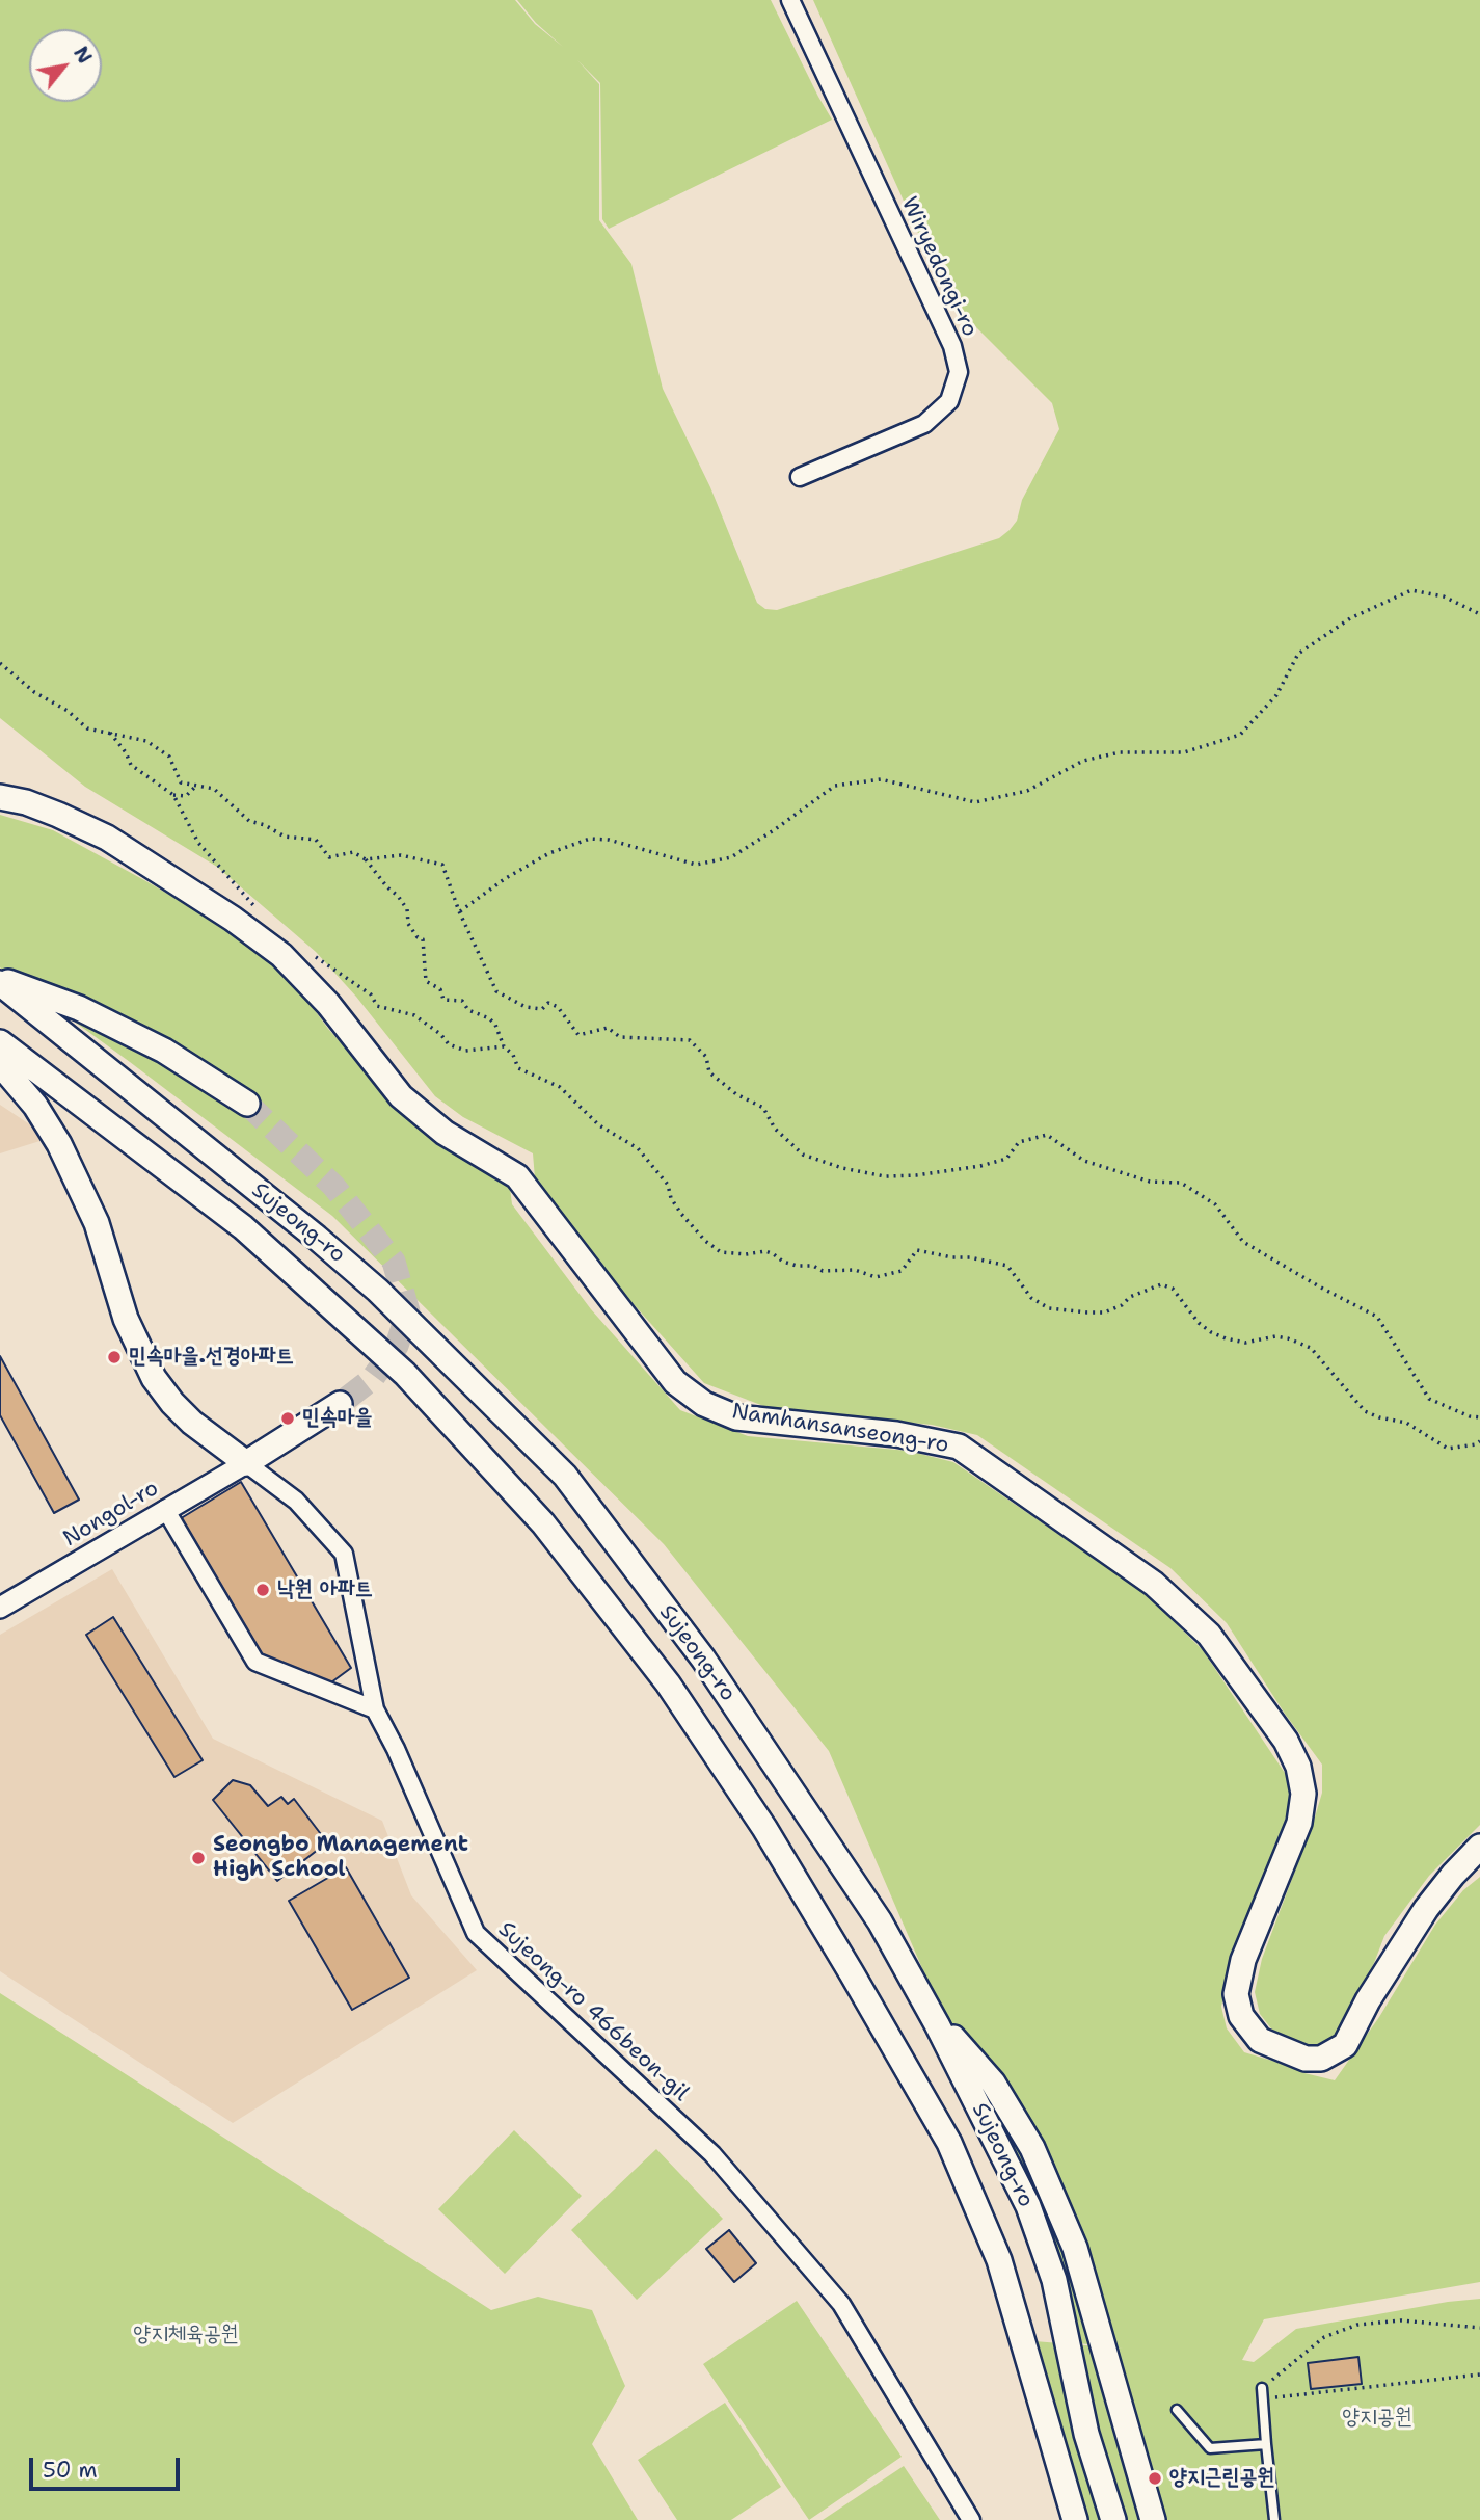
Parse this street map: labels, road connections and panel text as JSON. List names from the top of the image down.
{
  "streets": {
    "main road": ["Sujeong-ro", "Namhansanseong-ro"],
    "street": ["Wiryedongi-ro", "Nongol-ro", "Sujeong-ro 466beon-gil"]
  },
  "crossings": [
    ["Nongol-ro", "Sujeong-ro 466beon-gil"]
  ],
  "parks": ["양지체육공원", "양지공원"],
  "places": [
    "민속마을.선경아파트",
    "민속마을",
    "낙원 아파트",
    "Seongbo Management High School",
    "양지근린공원"
  ],
  "scale_bar": "50 m",
  "north": "top right"
}
